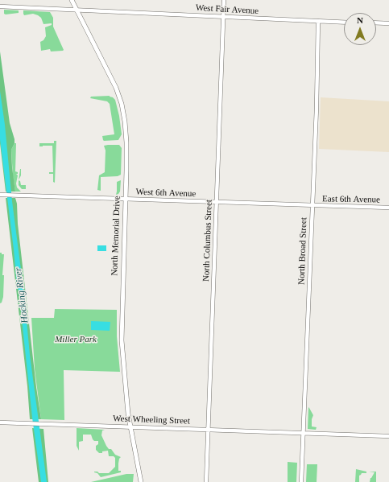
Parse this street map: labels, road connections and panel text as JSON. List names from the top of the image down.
{
  "streets": {
    "main road": ["North Memorial Drive"],
    "street": [
      "West Fair Avenue",
      "West 6th Avenue",
      "East 6th Avenue",
      "North Columbus Street",
      "North Broad Street",
      "West Wheeling Street"
    ]
  },
  "crossings": [
    ["West Fair Avenue", "North Memorial Drive"],
    ["West Fair Avenue", "North Columbus Street"],
    ["West Fair Avenue", "North Broad Street"],
    ["West 6th Avenue", "East 6th Avenue"],
    ["West 6th Avenue", "North Memorial Drive"],
    ["West 6th Avenue", "North Columbus Street"],
    ["West 6th Avenue", "North Broad Street"],
    ["East 6th Avenue", "North Broad Street"],
    ["North Memorial Drive", "West Wheeling Street"],
    ["North Columbus Street", "West Wheeling Street"],
    ["North Broad Street", "West Wheeling Street"]
  ],
  "water": ["Hocking River"],
  "parks": ["Miller Park"],
  "north": "top"
}
